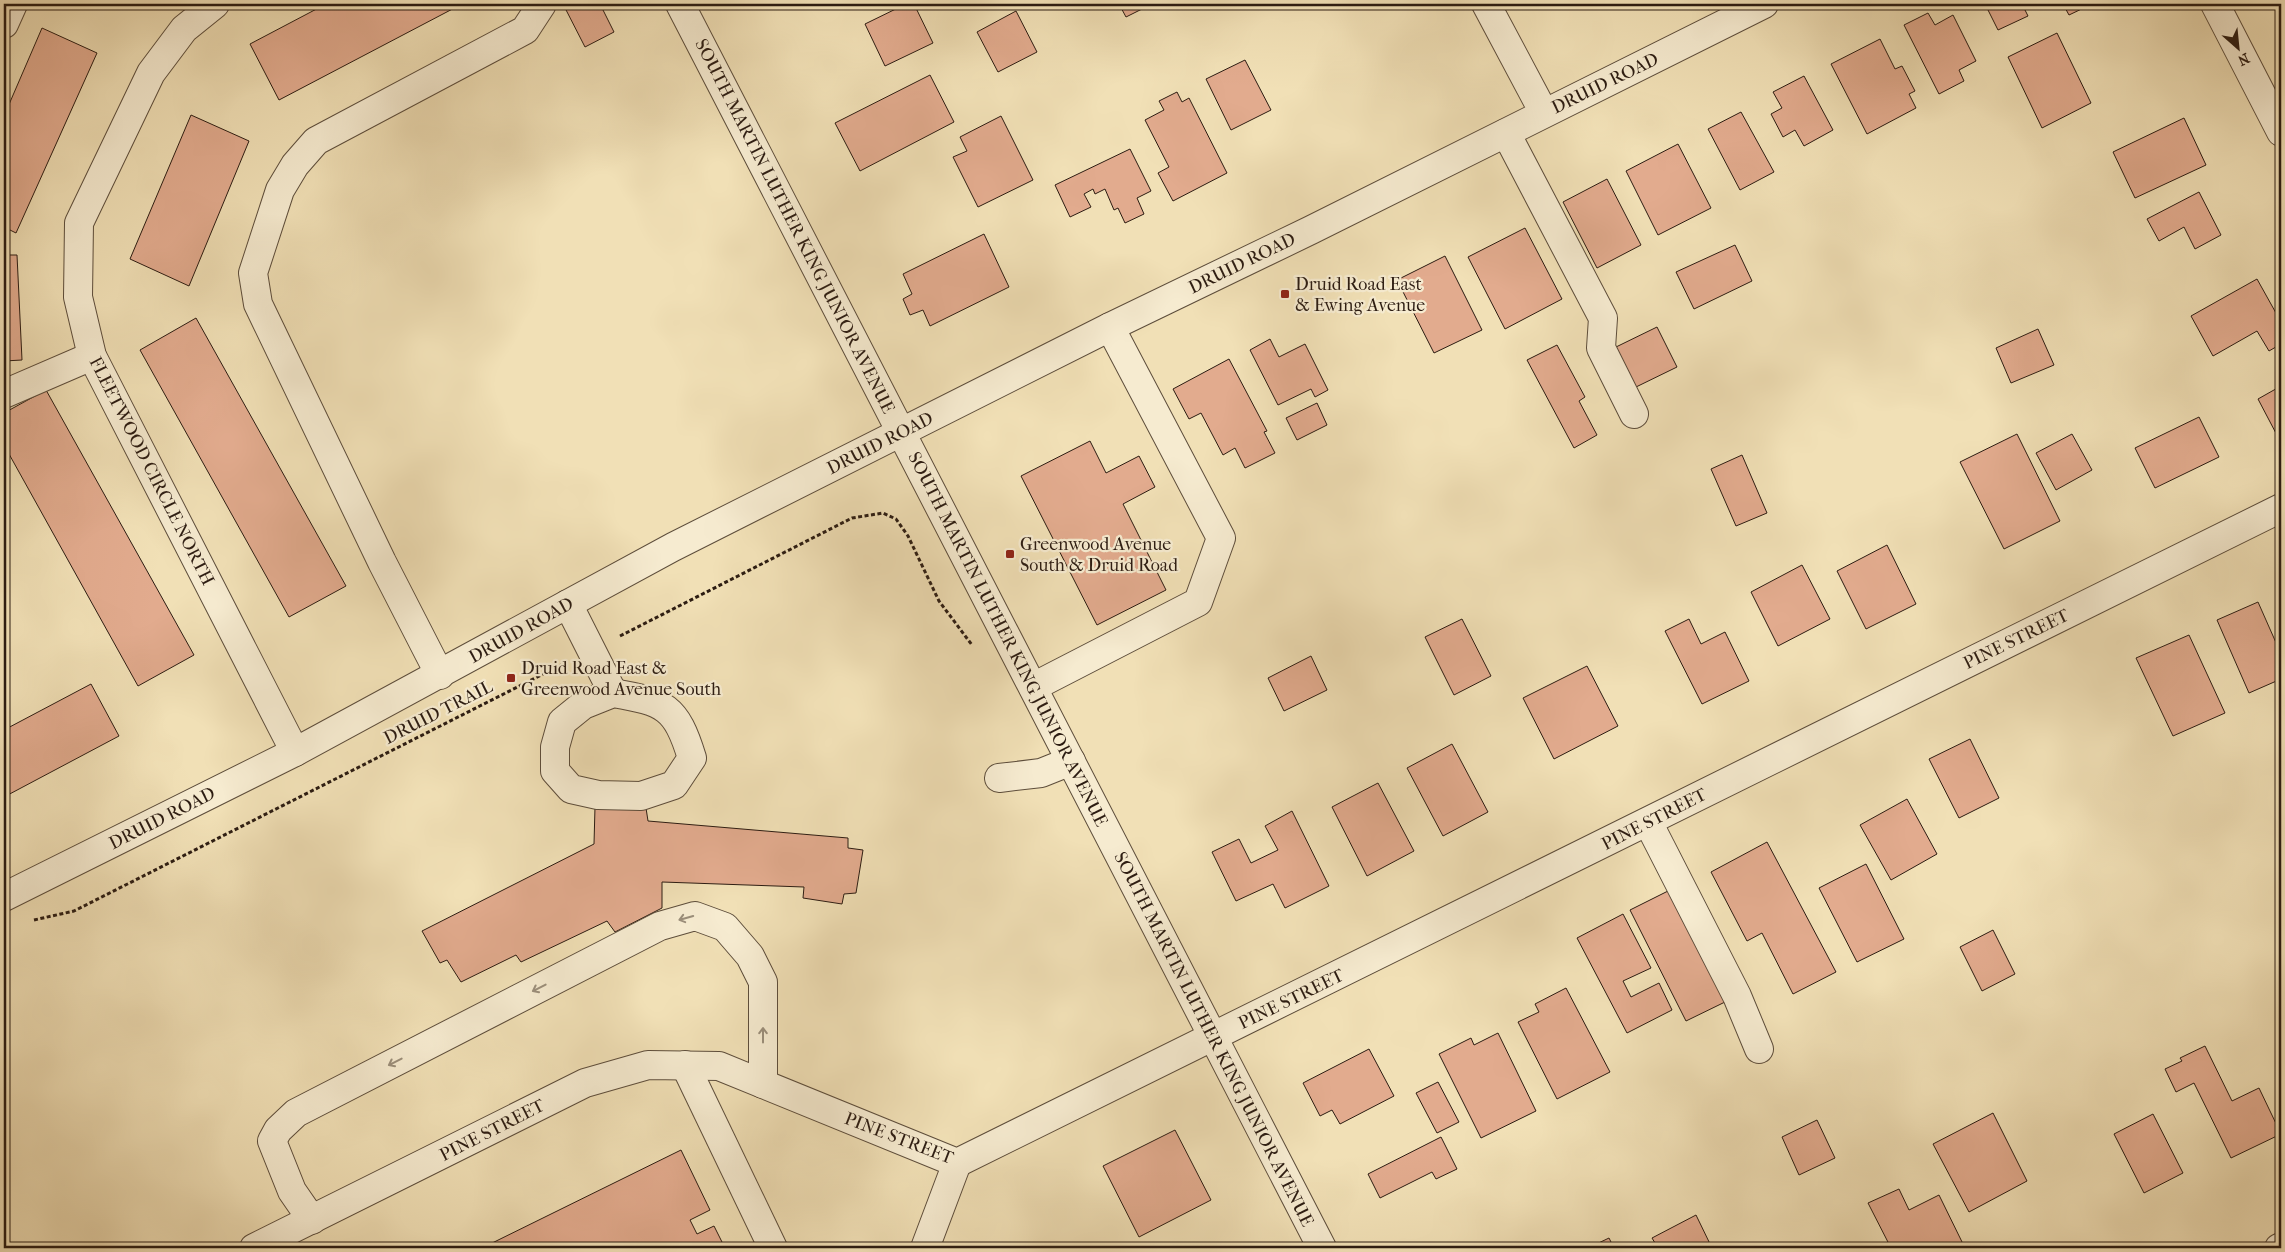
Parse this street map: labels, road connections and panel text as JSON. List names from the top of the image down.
{
  "streets": {
    "street": [
      "DRUID ROAD",
      "SOUTH MARTIN LUTHER KING JUNIOR AVENUE",
      "FLEETWOOD CIRCLE NORTH",
      "PINE STREET"
    ],
    "path": ["DRUID TRAIL"]
  },
  "crossings": [
    ["DRUID ROAD", "SOUTH MARTIN LUTHER KING JUNIOR AVENUE"],
    ["DRUID ROAD", "FLEETWOOD CIRCLE NORTH"],
    ["SOUTH MARTIN LUTHER KING JUNIOR AVENUE", "PINE STREET"]
  ],
  "places": {
    "transit": ["Druid Road East & Ewing Avenue", "Greenwood Avenue South & Druid Road", "Druid Road East & Greenwood Avenue South"]
  },
  "north": "bottom right"
}
